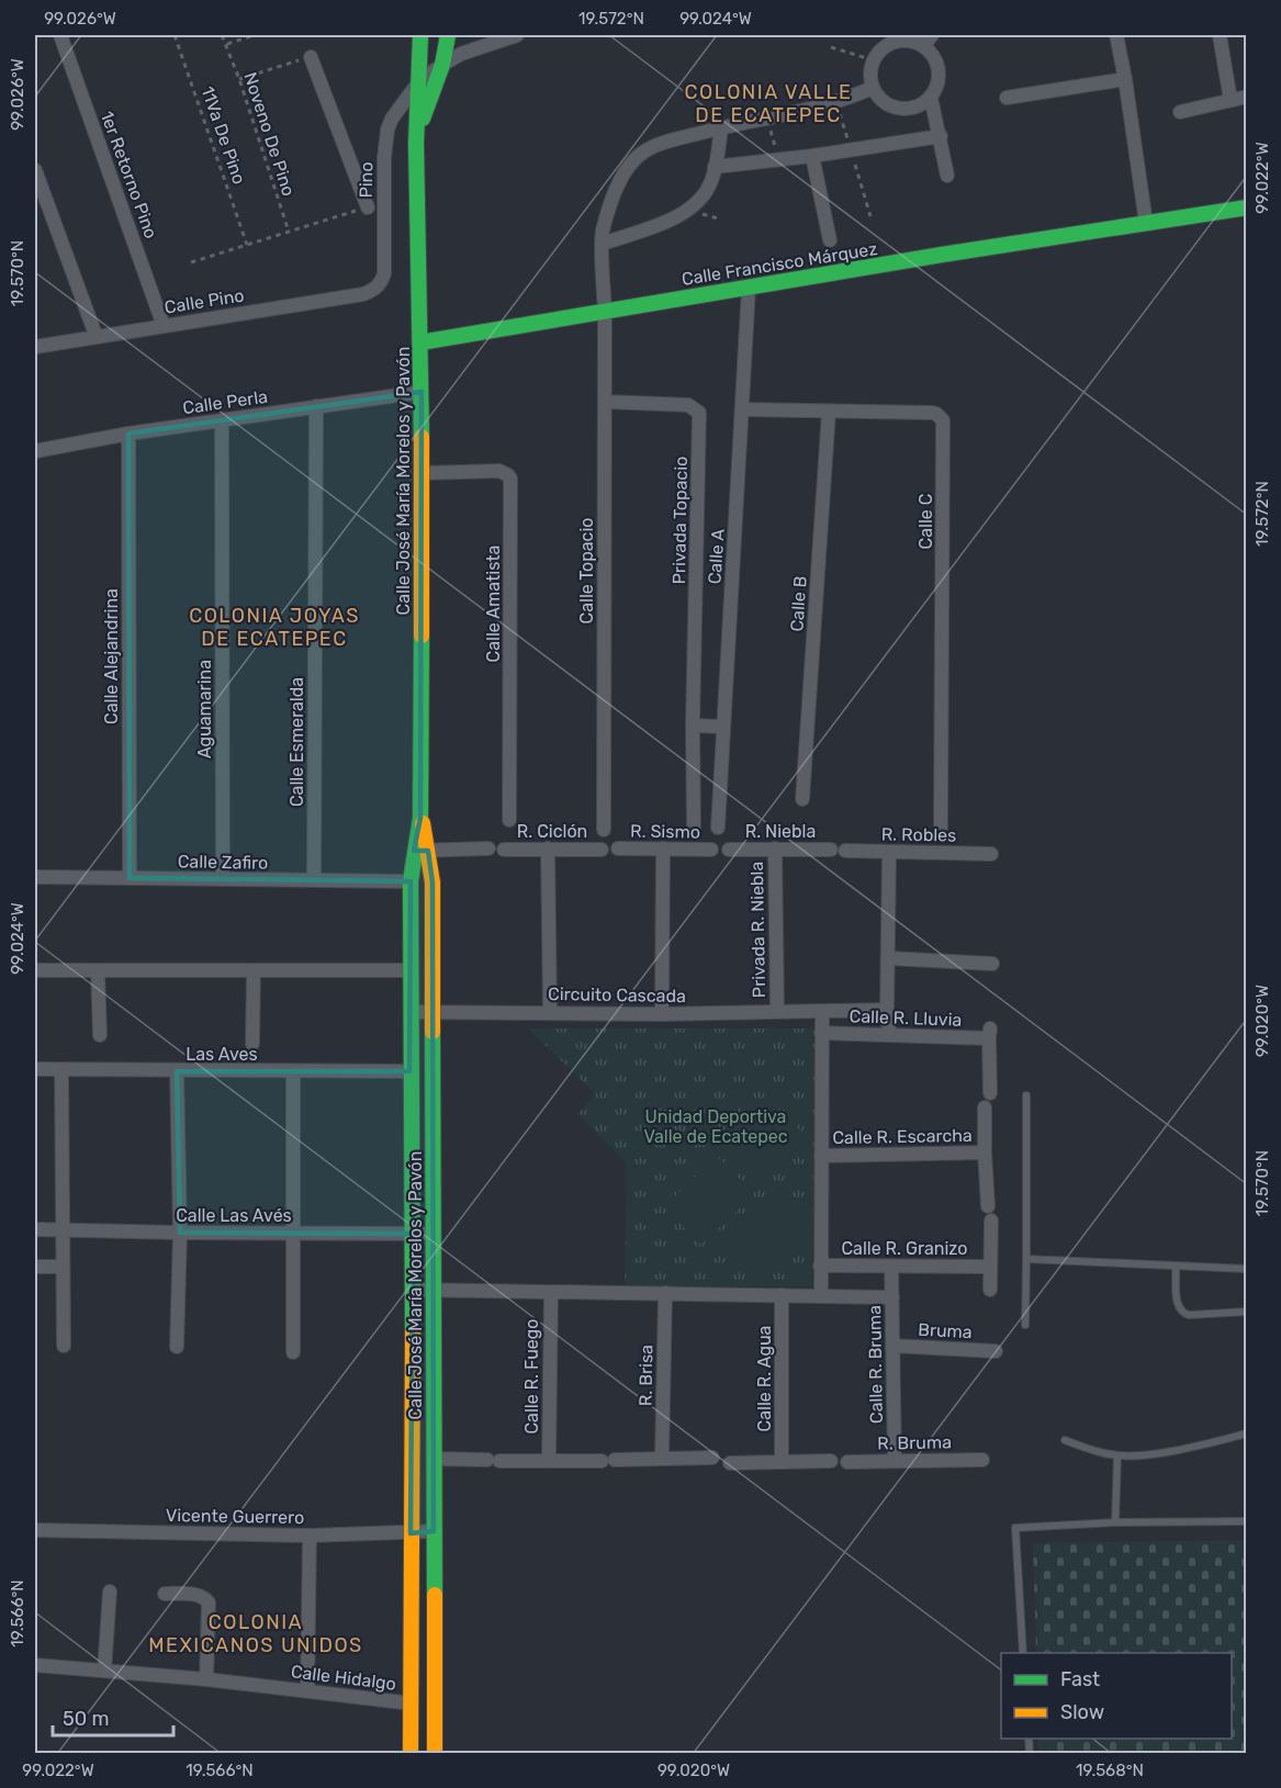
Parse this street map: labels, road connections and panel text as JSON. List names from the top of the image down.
{
  "streets": {
    "street": [
      "1er Retorno Pino",
      "Pino",
      "Calle Francisco Márquez",
      "Calle Pino",
      "Calle Perla",
      "Calle José María Morelos y Pavón",
      "Privada Topacio",
      "Calle C",
      "Calle A",
      "Calle Topacio",
      "Calle Amatista",
      "Calle B",
      "Calle Alejandrina",
      "Aguamarina",
      "Calle Esmeralda",
      "R. Ciclón",
      "R. Sismo",
      "R. Niebla",
      "R. Robles",
      "Calle Zafiro",
      "Privada R. Niebla",
      "Circuito Cascada",
      "Calle R. Lluvia",
      "Las Aves",
      "Calle R. Escarcha",
      "Calle Las Avés",
      "Calle R. Granizo",
      "Bruma",
      "Calle R. Bruma",
      "R. Brisa",
      "Calle R. Fuego",
      "Calle R. Agua",
      "R. Bruma",
      "Vicente Guerrero",
      "Calle Hidalgo"
    ],
    "path": ["Noveno De Pino", "11Va De Pino"]
  },
  "crossings": [
    ["1er Retorno Pino", "Calle Pino"],
    ["Pino", "Calle Pino"],
    ["Pino", "Calle José María Morelos y Pavón"],
    ["Calle Francisco Márquez", "Calle José María Morelos y Pavón"],
    ["Calle Francisco Márquez", "Calle A"],
    ["Calle Francisco Márquez", "Calle Topacio"],
    ["Calle Perla", "Calle José María Morelos y Pavón"],
    ["Calle Perla", "Calle Alejandrina"],
    ["Calle Perla", "Aguamarina"],
    ["Calle Perla", "Calle Esmeralda"],
    ["Calle José María Morelos y Pavón", "Calle Amatista"],
    ["Calle José María Morelos y Pavón", "Calle Zafiro"],
    ["Calle José María Morelos y Pavón", "Circuito Cascada"],
    ["Calle José María Morelos y Pavón", "Las Aves"],
    ["Calle José María Morelos y Pavón", "Calle Las Avés"],
    ["Calle José María Morelos y Pavón", "Vicente Guerrero"],
    ["Calle José María Morelos y Pavón", "Calle Hidalgo"],
    ["Privada Topacio", "Calle Topacio"],
    ["Calle C", "Calle A"],
    ["Calle C", "Calle B"],
    ["Calle Alejandrina", "Calle Zafiro"],
    ["Aguamarina", "Calle Zafiro"],
    ["Calle Esmeralda", "Calle Zafiro"],
    ["R. Niebla", "R. Robles"],
    ["R. Niebla", "Privada R. Niebla"],
    ["Privada R. Niebla", "Circuito Cascada"],
    ["Calle R. Lluvia", "Calle R. Escarcha"],
    ["Calle R. Granizo", "Calle R. Bruma"],
    ["Bruma", "Calle R. Bruma"],
    ["Calle R. Bruma", "R. Bruma"]
  ],
  "districts": ["COLONIA VALLE DE ECATEPEC", "COLONIA JOYAS DE ECATEPEC", "COLONIA MEXICANOS UNIDOS"],
  "parks": ["Unidad Deportiva Valle de Ecatepec"],
  "legend": ["Fast", "Slow"],
  "scale_bar": "50 m",
  "coordinates": [
    "99.026°W",
    "19.572°N",
    "99.024°W",
    "99.022°W",
    "19.570°N",
    "99.020°W",
    "19.566°N",
    "19.568°N"
  ]
}
